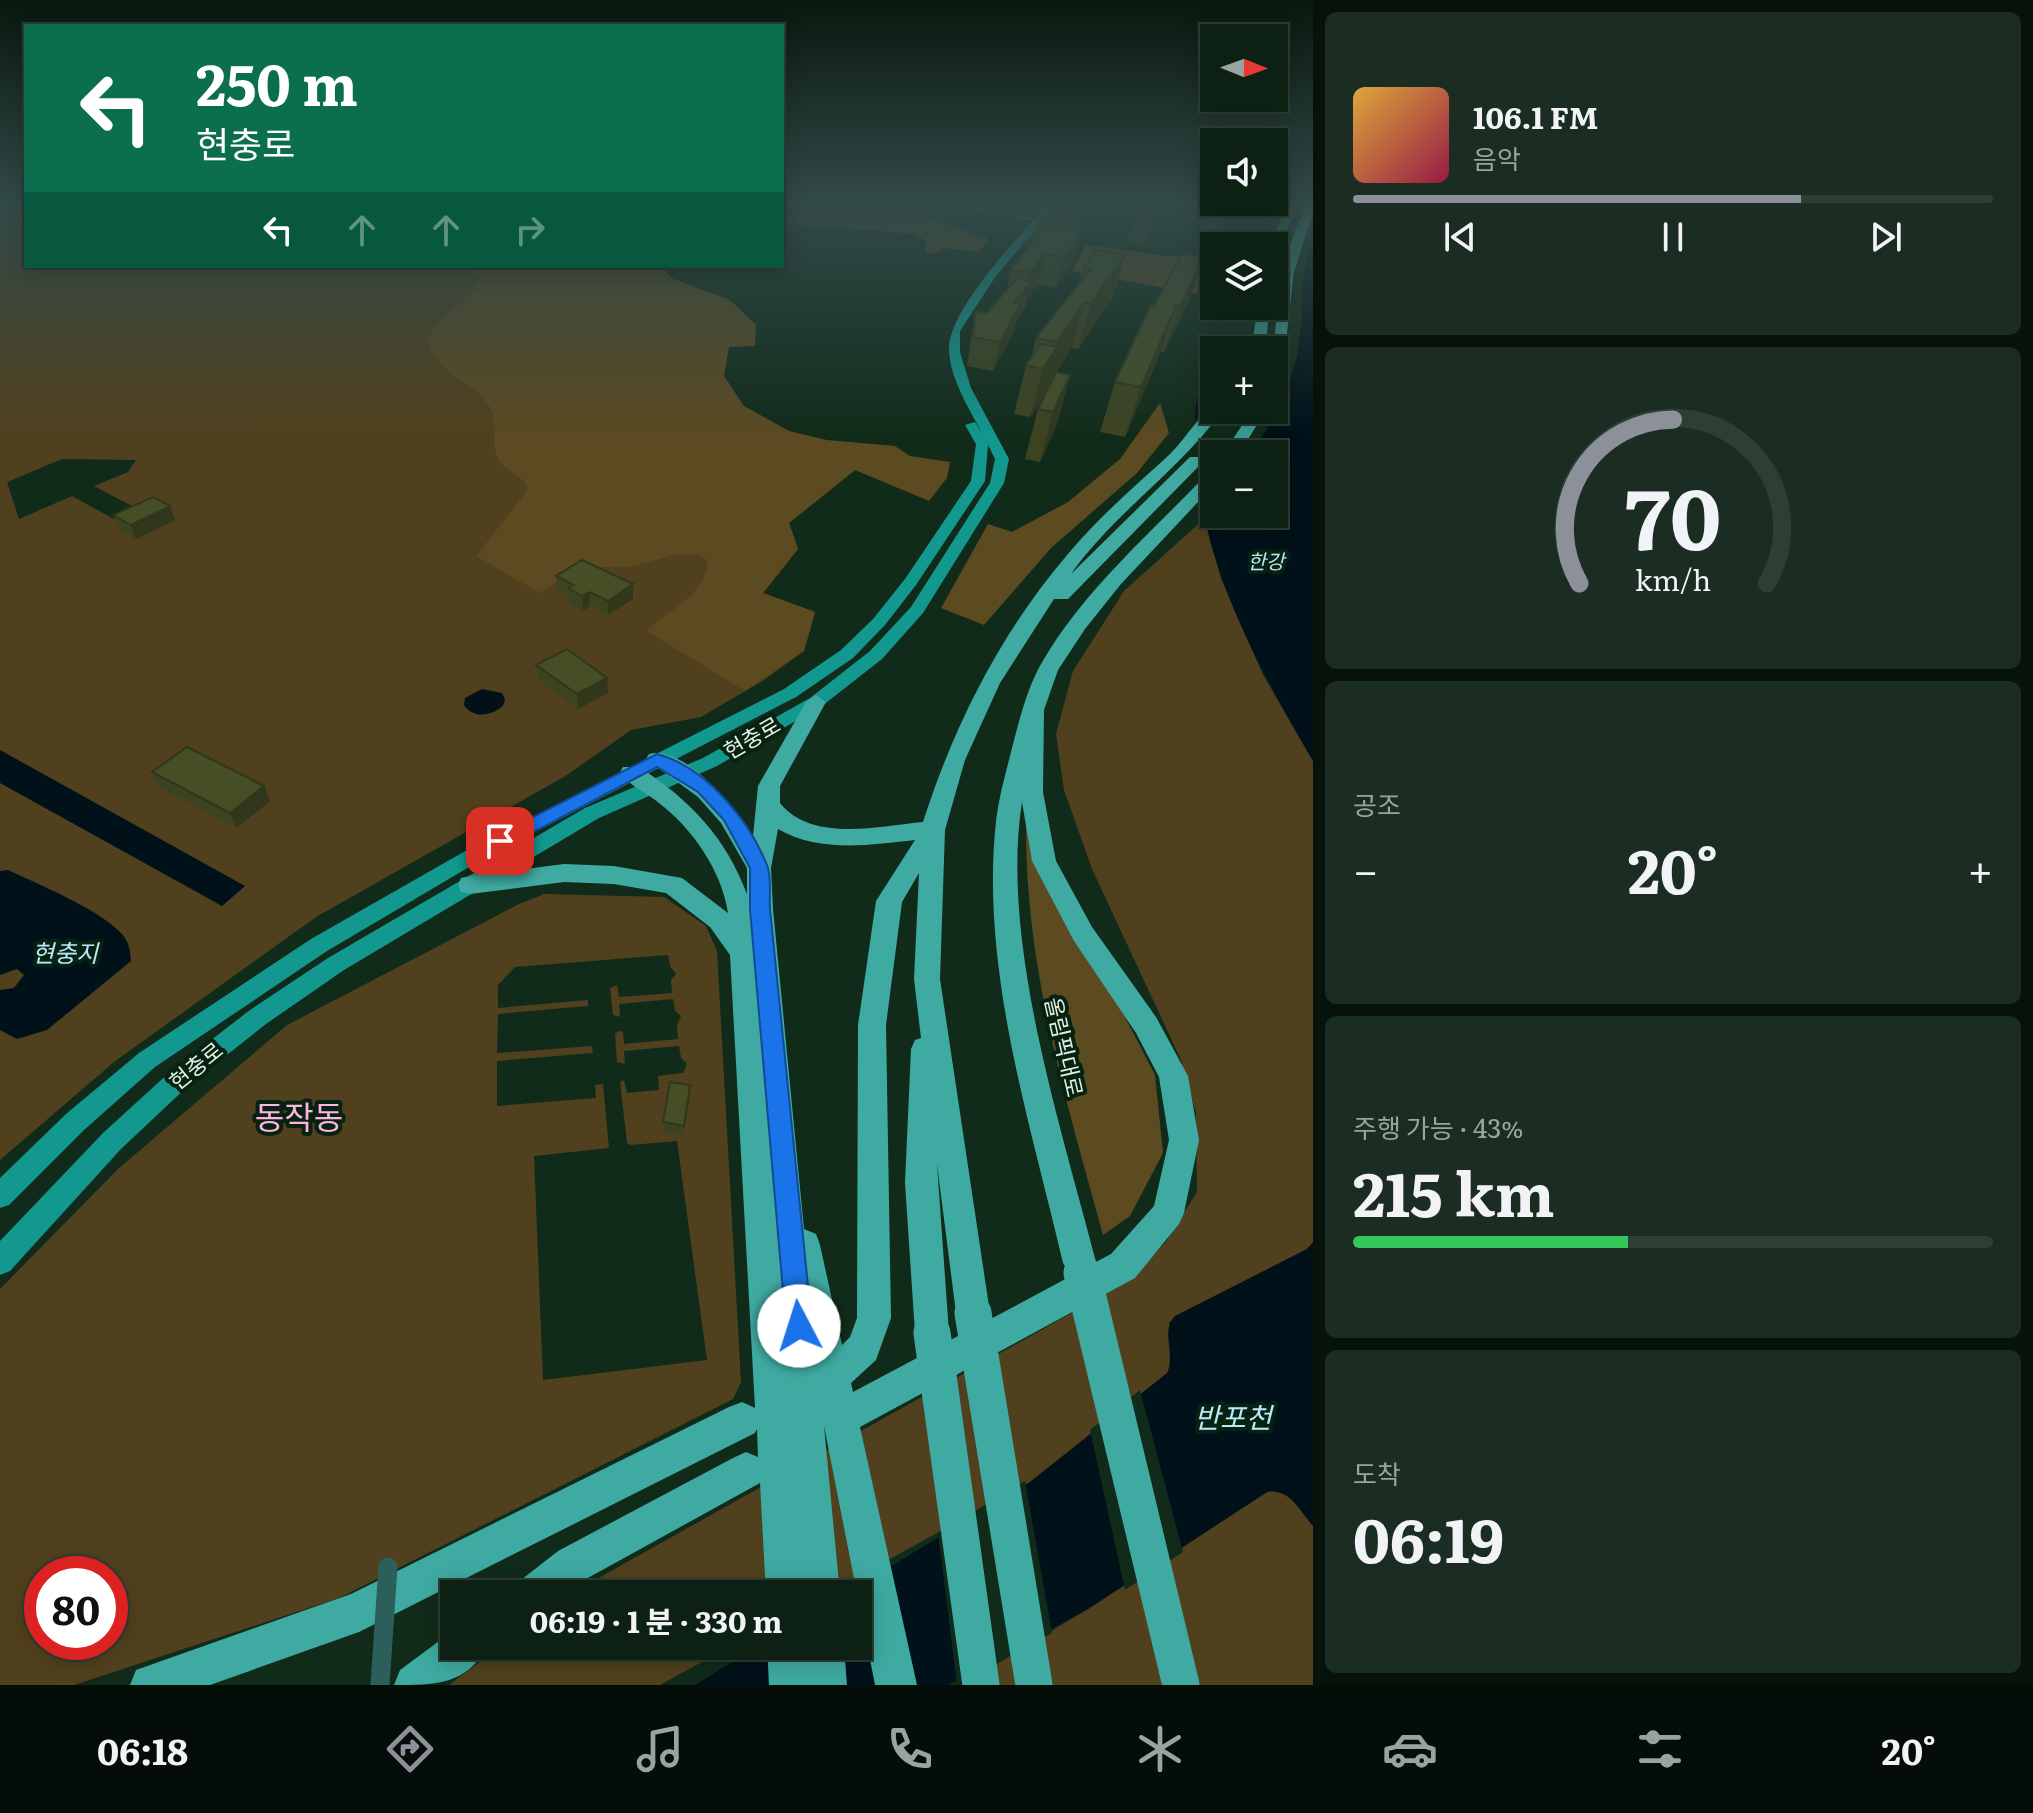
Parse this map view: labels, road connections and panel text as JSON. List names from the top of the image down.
{
  "streets": {
    "highway": ["올림픽대로"],
    "main road": ["현충로"]
  },
  "districts": ["동작동"],
  "water": ["한강", "현충지", "반포천"],
  "north": "right",
  "page": {
    "map_buttons": ["+", "−"],
    "turn": ["250 m", "현충로"],
    "song": ["106.1 FM", "음악"],
    "tile": [
      "공조",
      ["주행 가능 · 43%", "215 km"],
      ["도착", "06:19"]
    ],
    "heat": ["−", "20°", "+"],
    "limit": "80",
    "trip": "06:19 · 1 분 · 330 m",
    "tabs": ["06:18", "20°"],
    "gauge": ["70", "km/h"]
  }
}
